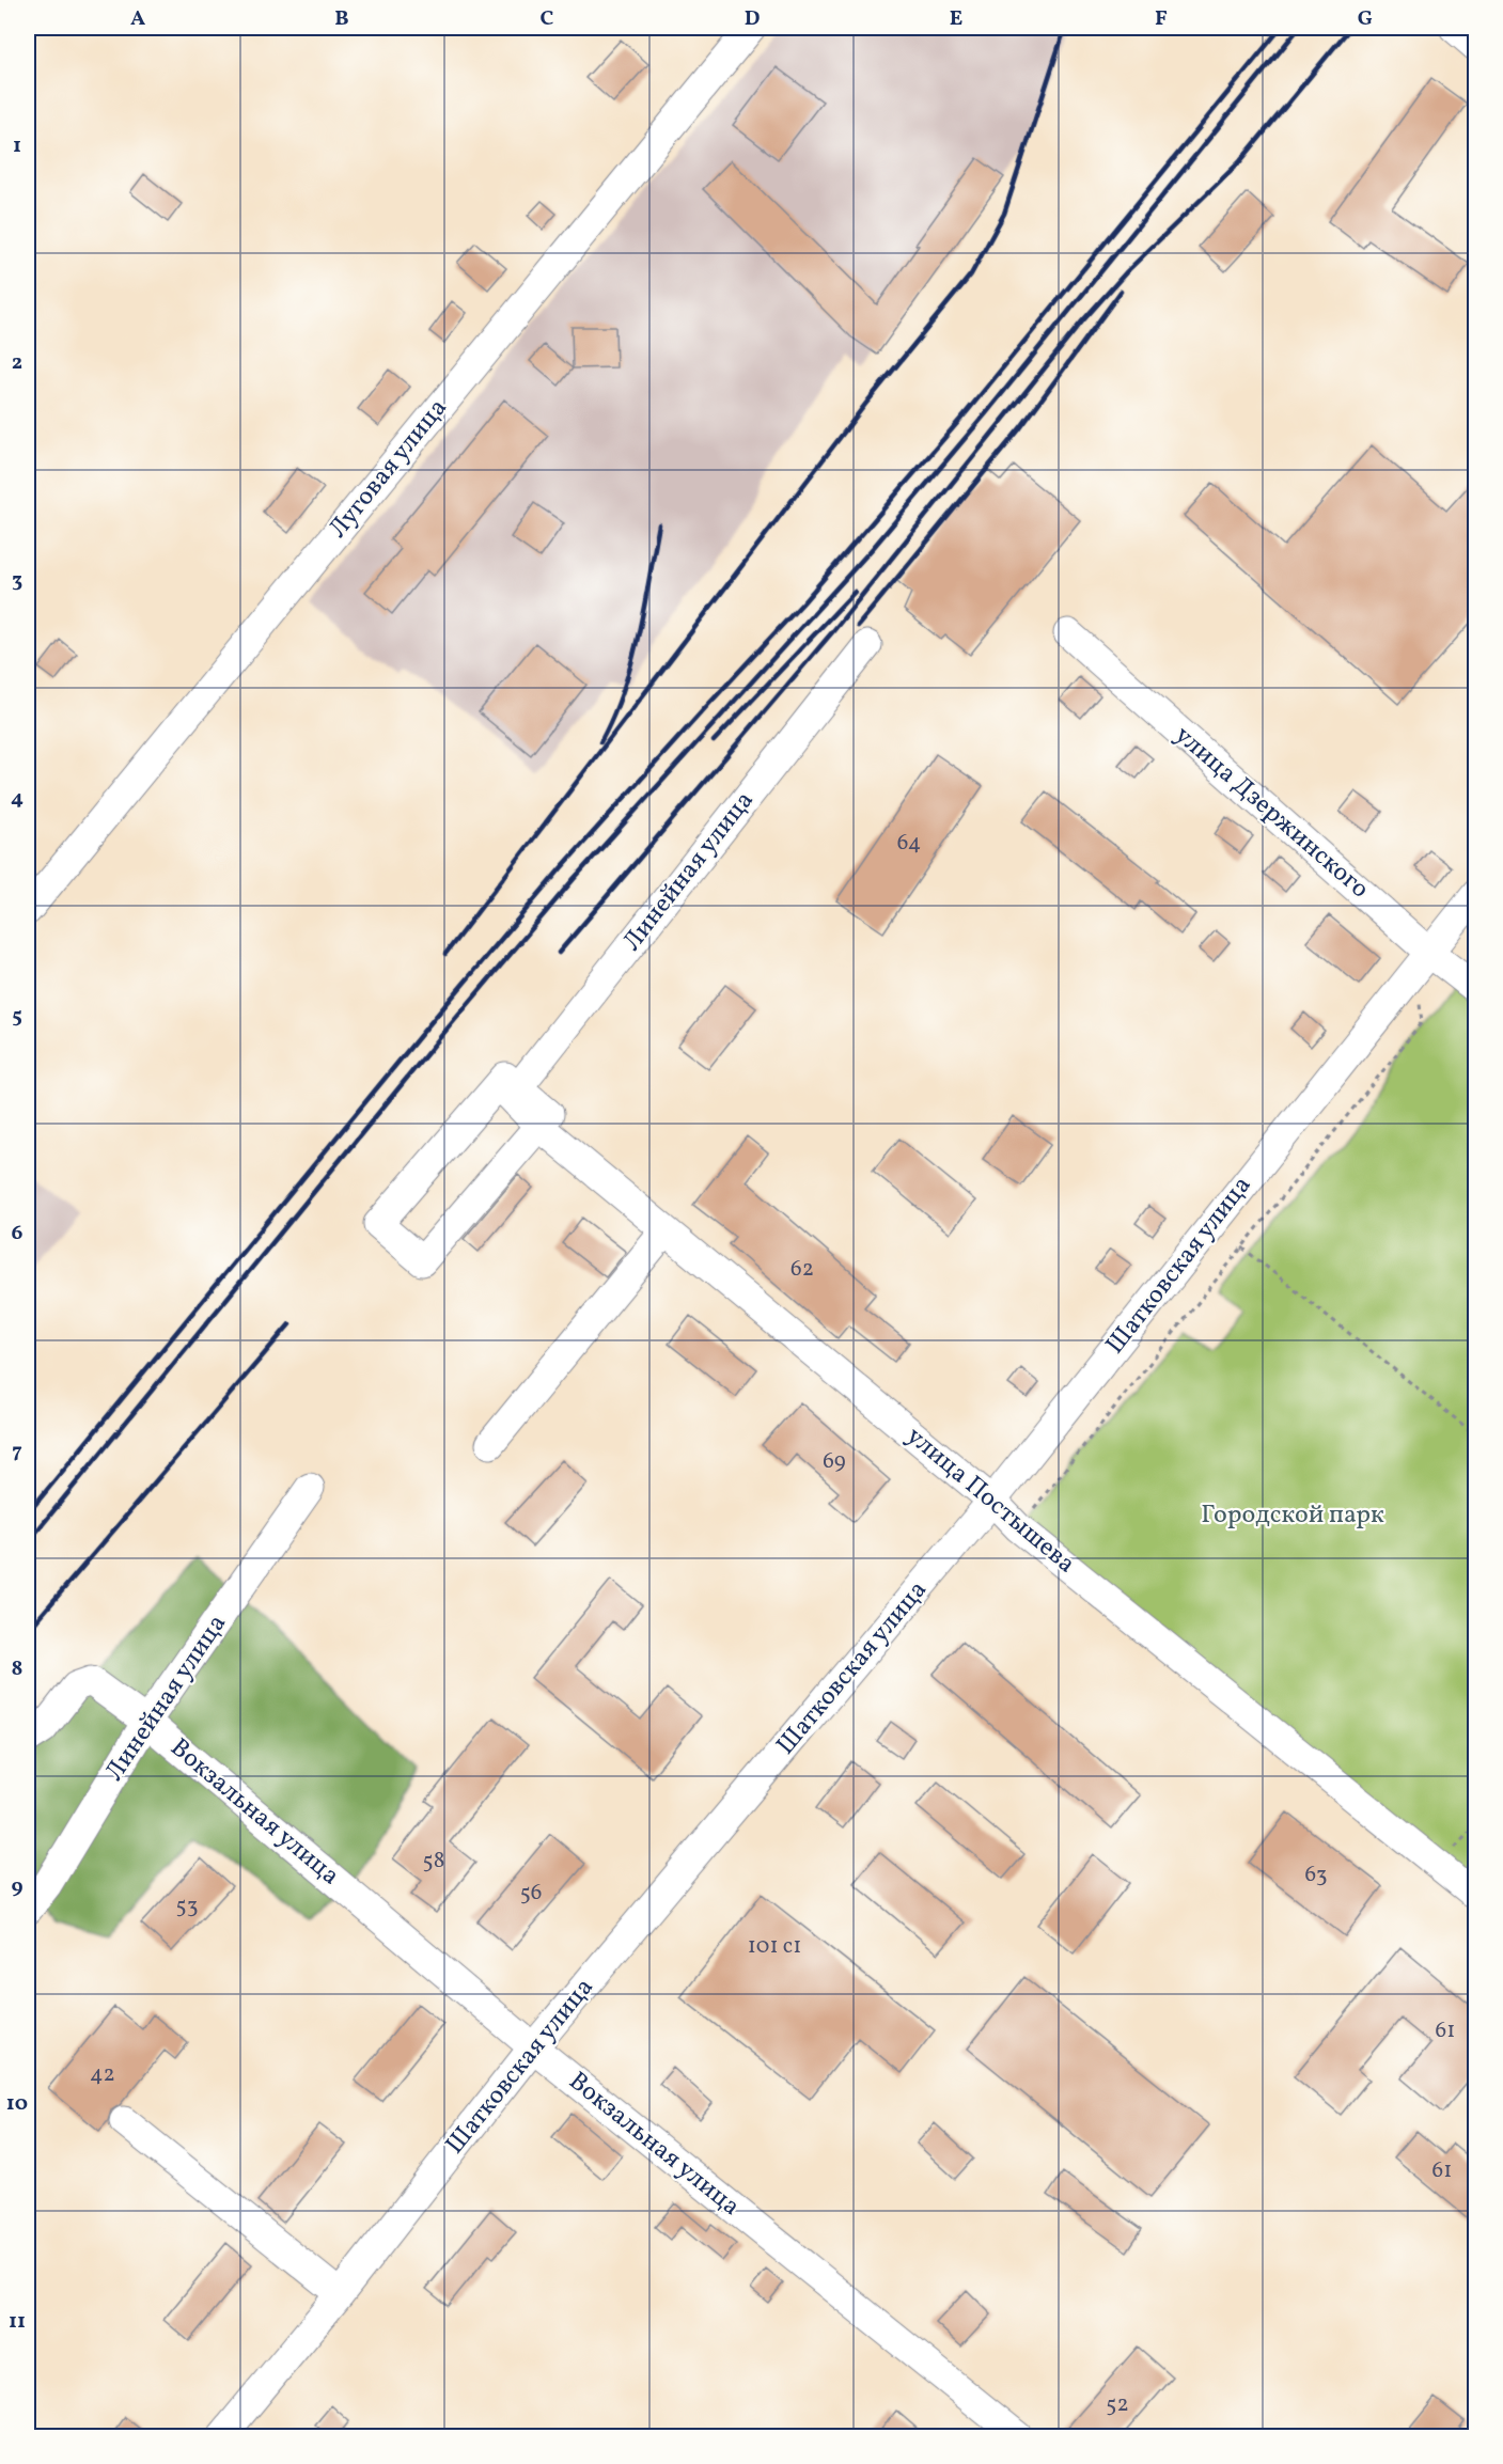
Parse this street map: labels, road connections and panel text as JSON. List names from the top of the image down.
{
  "streets": {
    "street": [
      "Луговая улица",
      "улица Дзержинского",
      "Линейная улица",
      "Шатковская улица",
      "улица Постышева",
      "Вокзальная улица"
    ]
  },
  "crossings": [
    ["улица Дзержинского", "Шатковская улица"],
    ["Линейная улица", "улица Постышева"],
    ["Линейная улица", "Вокзальная улица"],
    ["Шатковская улица", "улица Постышева"],
    ["Шатковская улица", "Вокзальная улица"]
  ],
  "parks": ["Городской парк"],
  "house_numbers": [
    "64",
    "62",
    "69",
    "58",
    "63",
    "56",
    "53",
    "101 с1",
    "61",
    "42",
    "61",
    "52"
  ],
  "grid": {
    "columns": [
      "A",
      "B",
      "C",
      "D",
      "E",
      "F",
      "G"
    ],
    "rows": [
      "1",
      "2",
      "3",
      "4",
      "5",
      "6",
      "7",
      "8",
      "9",
      "10",
      "11"
    ]
  }
}
